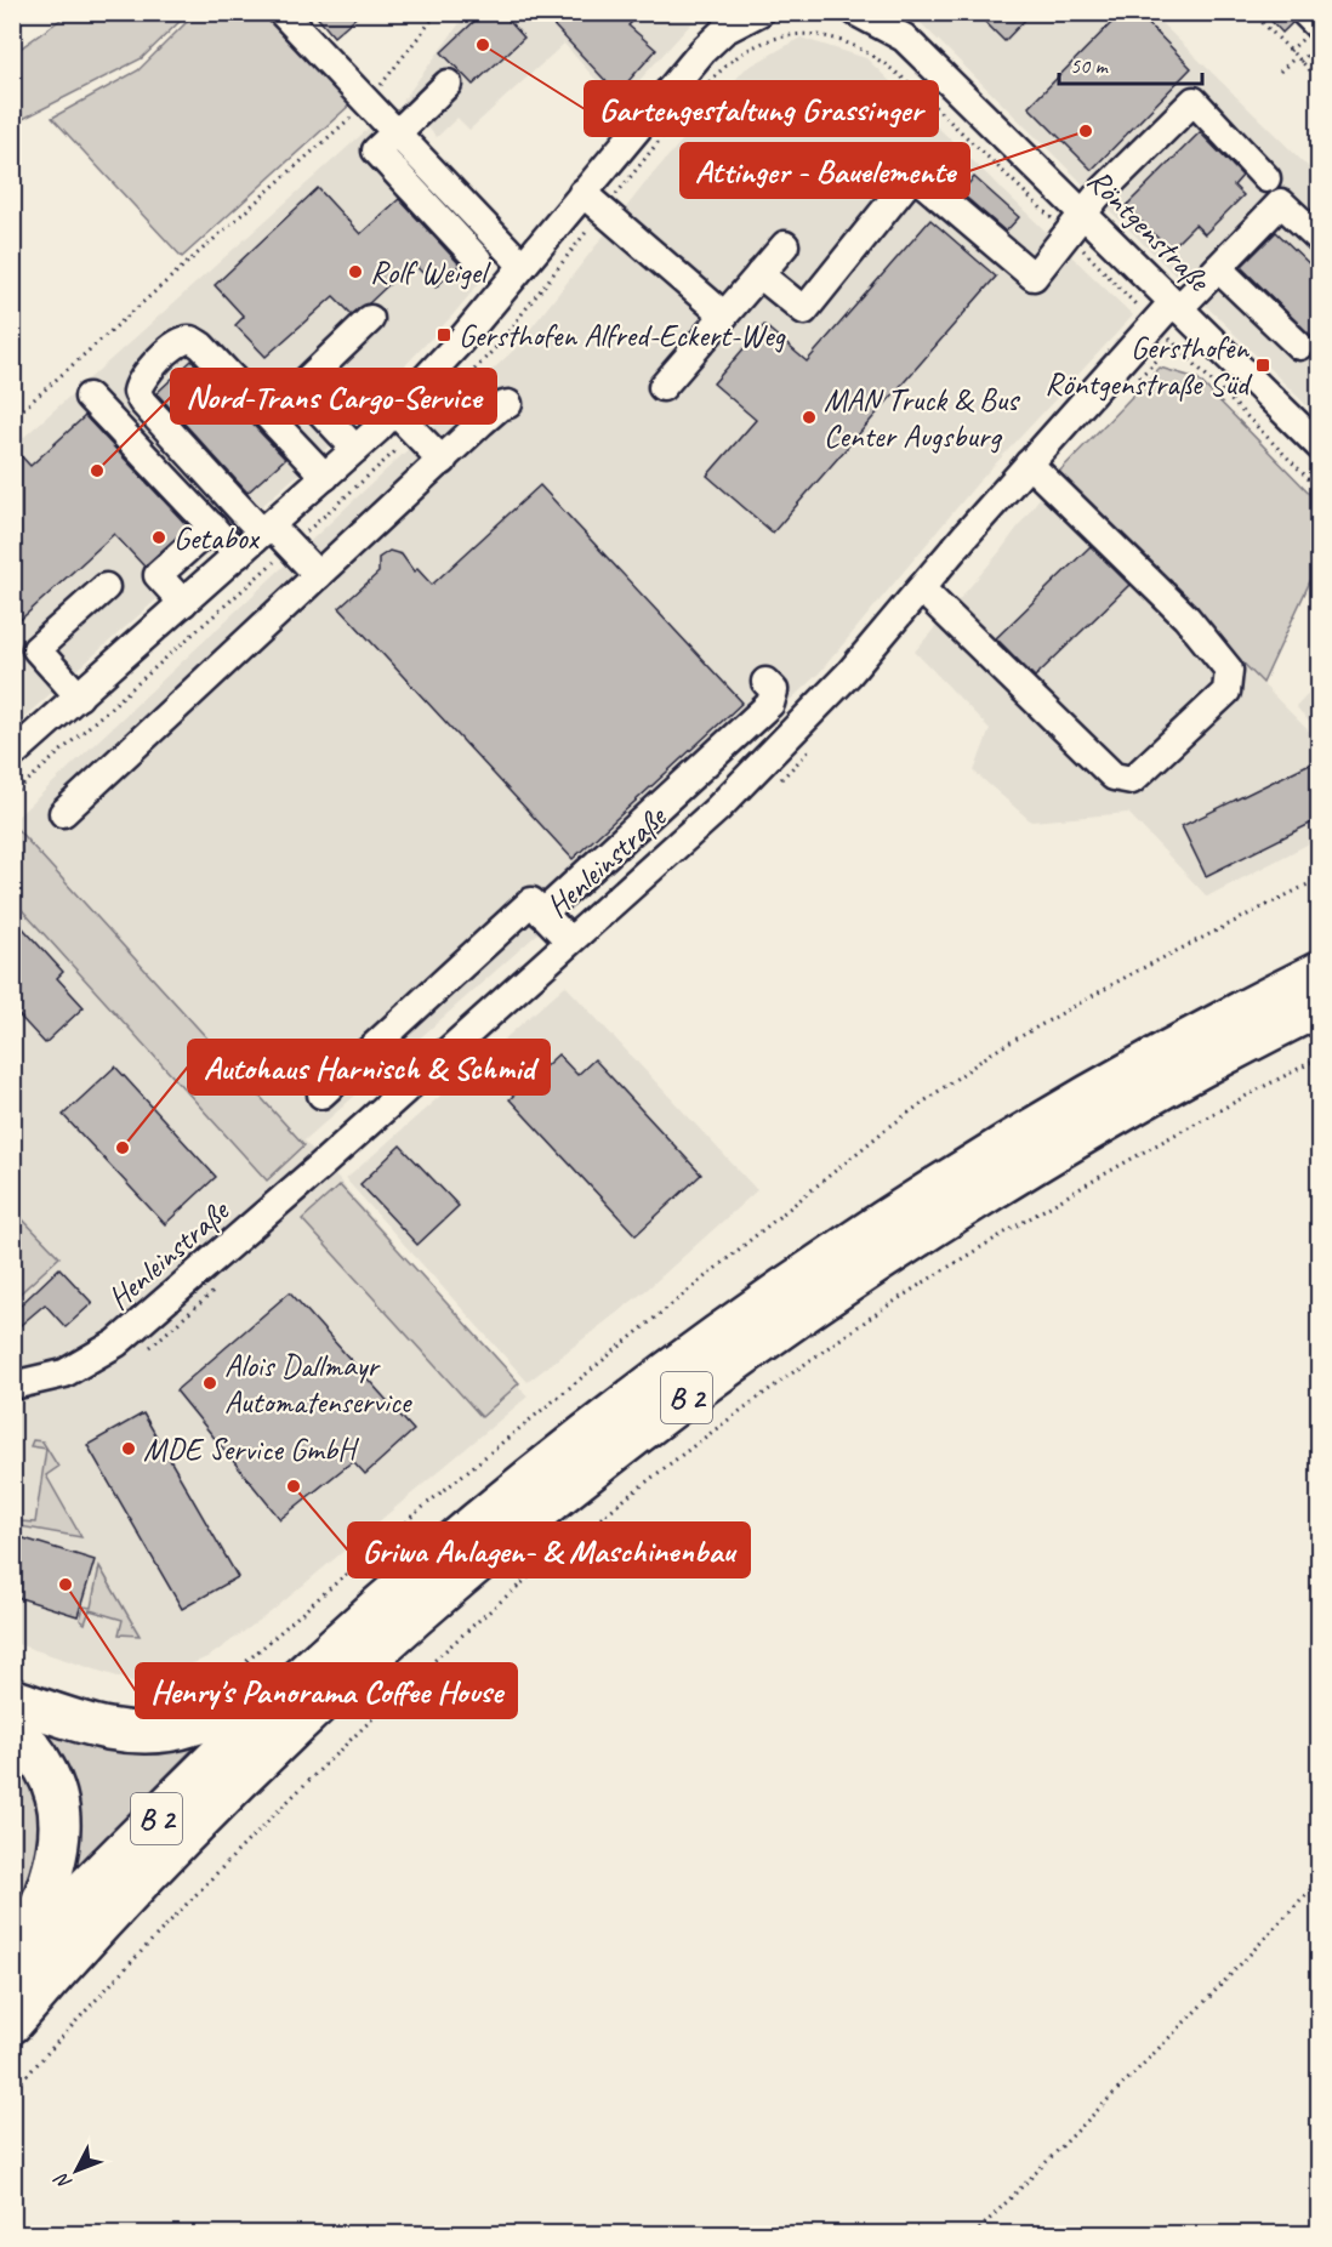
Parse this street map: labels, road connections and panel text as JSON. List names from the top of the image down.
{
  "streets": {
    "highway": ["B 2"],
    "street": ["Röntgenstraße", "Henleinstraße"]
  },
  "crossings": [
    ["Röntgenstraße", "Henleinstraße"]
  ],
  "places": {
    "other": [
      "Gartengestaltung Grassinger",
      "Attinger - Bauelemente",
      "Rolf Weigel",
      "MAN Truck & Bus Center Augsburg",
      "Nord-Trans Cargo-Service",
      "Getabox",
      "Autohaus Harnisch & Schmid",
      "Alois Dallmayr Automatenservice",
      "MDE Service GmbH",
      "Griwa Anlagen- & Maschinenbau",
      "Henry's Panorama Coffee House"
    ],
    "transit": ["Gersthofen Alfred-Eckert-Weg", "Gersthofen Röntgenstraße Süd"]
  },
  "scale_bar": "50 m",
  "north": "bottom left"
}
